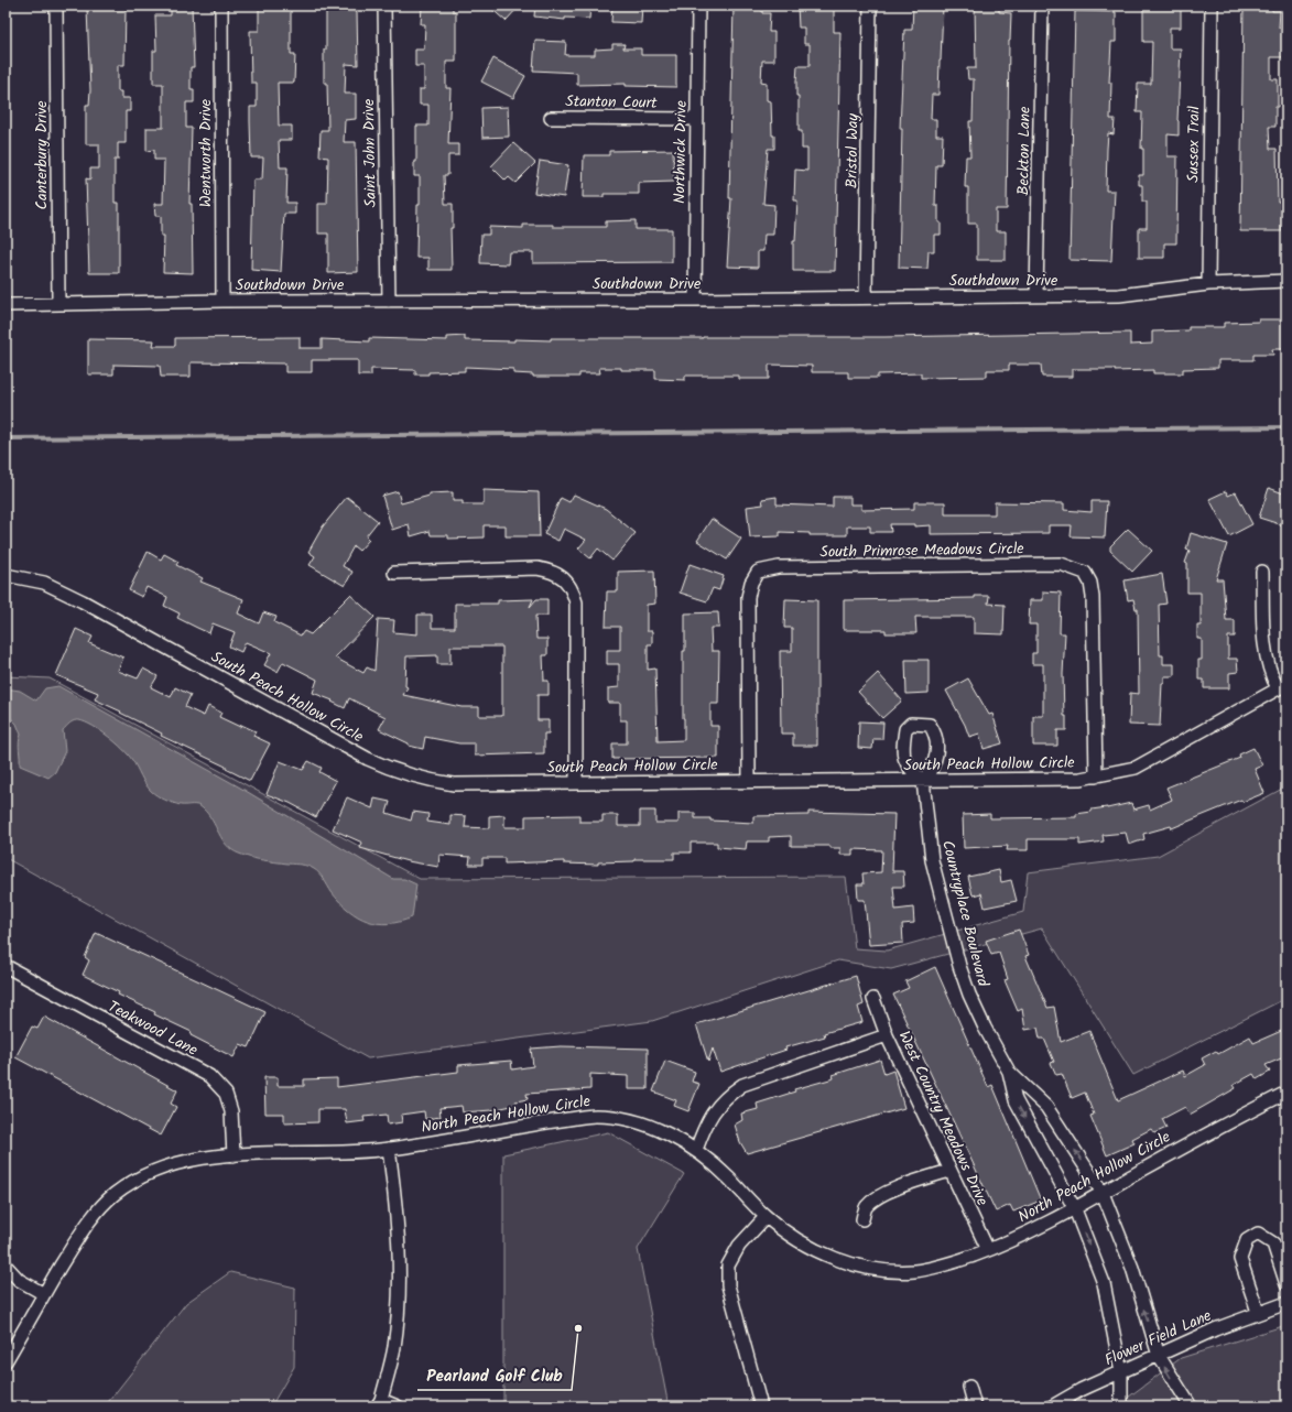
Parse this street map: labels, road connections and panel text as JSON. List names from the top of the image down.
{
  "streets": {
    "street": [
      "Stanton Court",
      "Sussex Trail",
      "Bristol Way",
      "Beckton Lane",
      "Northwick Drive",
      "Wentworth Drive",
      "Saint John Drive",
      "Canterbury Drive",
      "Southdown Drive",
      "South Primrose Meadows Circle",
      "South Peach Hollow Circle",
      "Countryplace Boulevard",
      "Teakwood Lane",
      "North Peach Hollow Circle",
      "West Country Meadows Drive",
      "Flower Field Lane"
    ]
  },
  "crossings": [
    ["Stanton Court", "Northwick Drive"],
    ["Sussex Trail", "Southdown Drive"],
    ["Bristol Way", "Southdown Drive"],
    ["Beckton Lane", "Southdown Drive"],
    ["Northwick Drive", "Southdown Drive"],
    ["Wentworth Drive", "Southdown Drive"],
    ["Saint John Drive", "Southdown Drive"],
    ["Canterbury Drive", "Southdown Drive"],
    ["South Primrose Meadows Circle", "South Peach Hollow Circle"],
    ["South Peach Hollow Circle", "Countryplace Boulevard"],
    ["Countryplace Boulevard", "North Peach Hollow Circle"],
    ["Countryplace Boulevard", "Flower Field Lane"],
    ["Teakwood Lane", "North Peach Hollow Circle"],
    ["North Peach Hollow Circle", "West Country Meadows Drive"]
  ],
  "places": ["Pearland Golf Club"]
}
